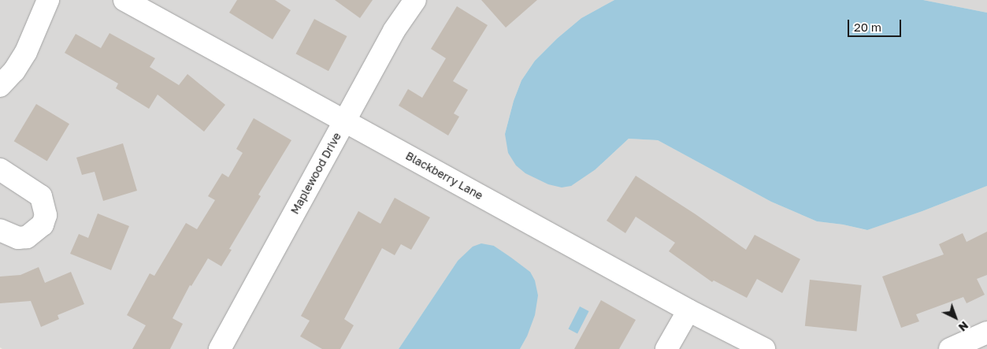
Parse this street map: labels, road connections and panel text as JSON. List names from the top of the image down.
{
  "streets": {
    "street": ["Maplewood Drive", "Blackberry Lane"]
  },
  "crossings": [
    ["Maplewood Drive", "Blackberry Lane"]
  ],
  "scale_bar": "20 m",
  "north": "bottom right"
}
